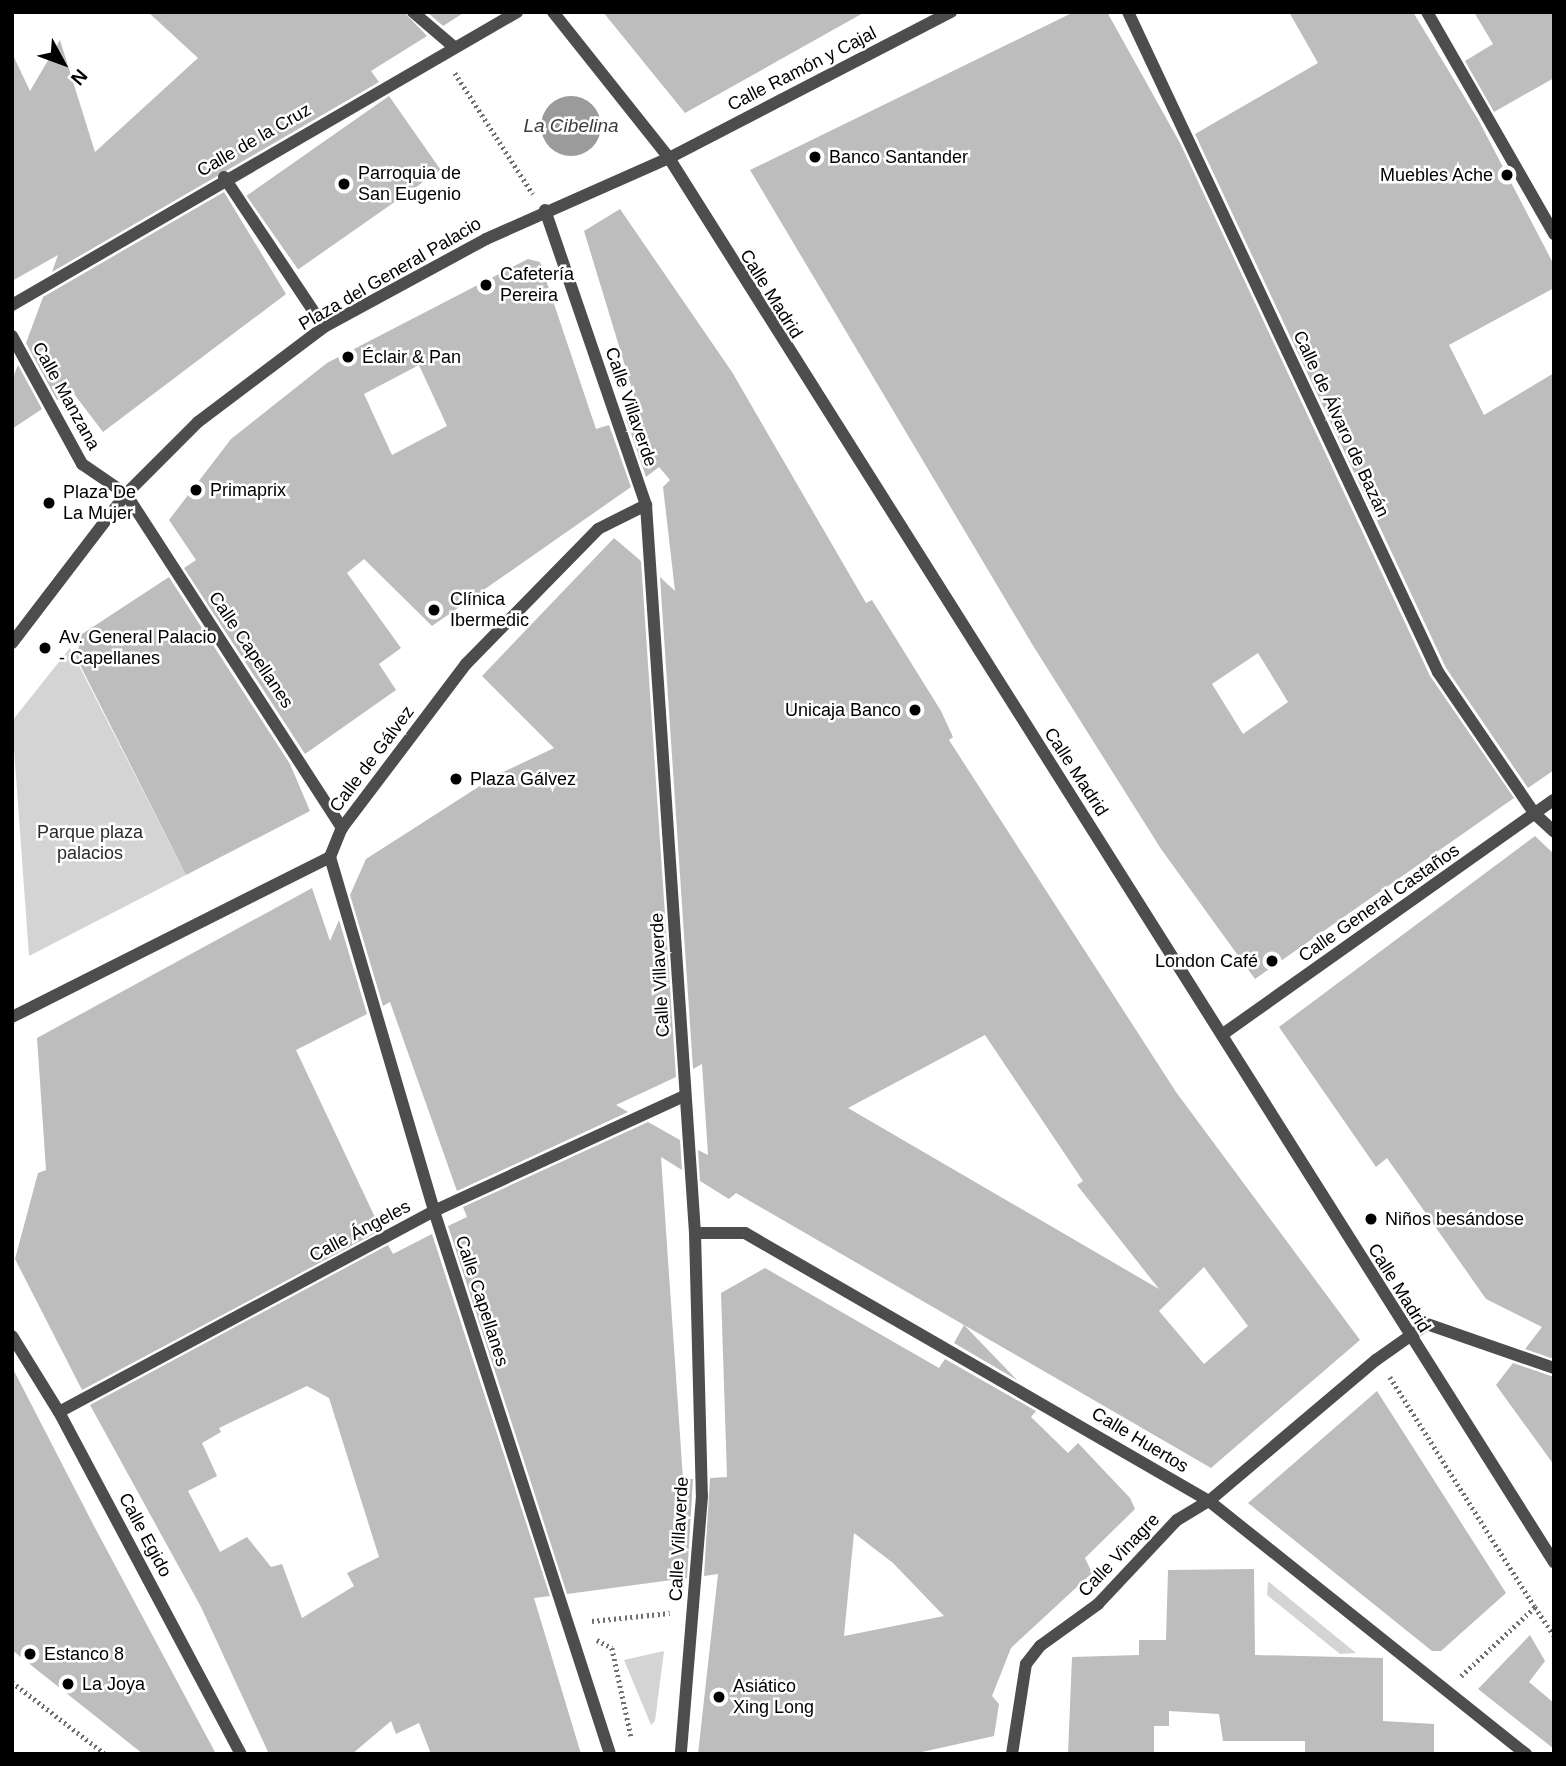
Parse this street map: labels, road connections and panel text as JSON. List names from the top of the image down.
{
  "streets": {
    "street": [
      "Calle Ramón y Cajal",
      "Calle de la Cruz",
      "Plaza del General Palacio",
      "Calle Madrid",
      "Calle Manzana",
      "Calle Villaverde",
      "Calle de Álvaro de Bazán",
      "Calle Capellanes",
      "Calle de Gálvez",
      "Calle General Castaños",
      "Calle Ángeles",
      "Calle Huertos",
      "Calle Egido",
      "Calle Vinagre"
    ]
  },
  "crossings": [
    ["Calle Ramón y Cajal", "Plaza del General Palacio"],
    ["Calle Ramón y Cajal", "Calle Madrid"],
    ["Plaza del General Palacio", "Calle Madrid"],
    ["Plaza del General Palacio", "Calle Manzana"],
    ["Plaza del General Palacio", "Calle Villaverde"],
    ["Plaza del General Palacio", "Calle Capellanes"],
    ["Calle Madrid", "Calle General Castaños"],
    ["Calle Madrid", "Calle Vinagre"],
    ["Calle Manzana", "Calle Capellanes"],
    ["Calle Villaverde", "Calle de Gálvez"],
    ["Calle Villaverde", "Calle Ángeles"],
    ["Calle Villaverde", "Calle Huertos"],
    ["Calle de Álvaro de Bazán", "Calle General Castaños"],
    ["Calle Capellanes", "Calle de Gálvez"],
    ["Calle Capellanes", "Calle Ángeles"],
    ["Calle Ángeles", "Calle Egido"],
    ["Calle Huertos", "Calle Vinagre"]
  ],
  "water": ["La Cibelina"],
  "parks": ["Parque plaza palacios"],
  "places": [
    "Banco Santander",
    "Muebles Ache",
    "Parroquia de San Eugenio",
    "Cafetería Pereira",
    "Éclair & Pan",
    "Primaprix",
    "Plaza De La Mujer",
    "Clínica Ibermedic",
    "Av. General Palacio - Capellanes",
    "Unicaja Banco",
    "Plaza Gálvez",
    "London Café",
    "Niños besándose",
    "Estanco 8",
    "La Joya",
    "Asiático Xing Long"
  ],
  "north": "bottom right"
}
